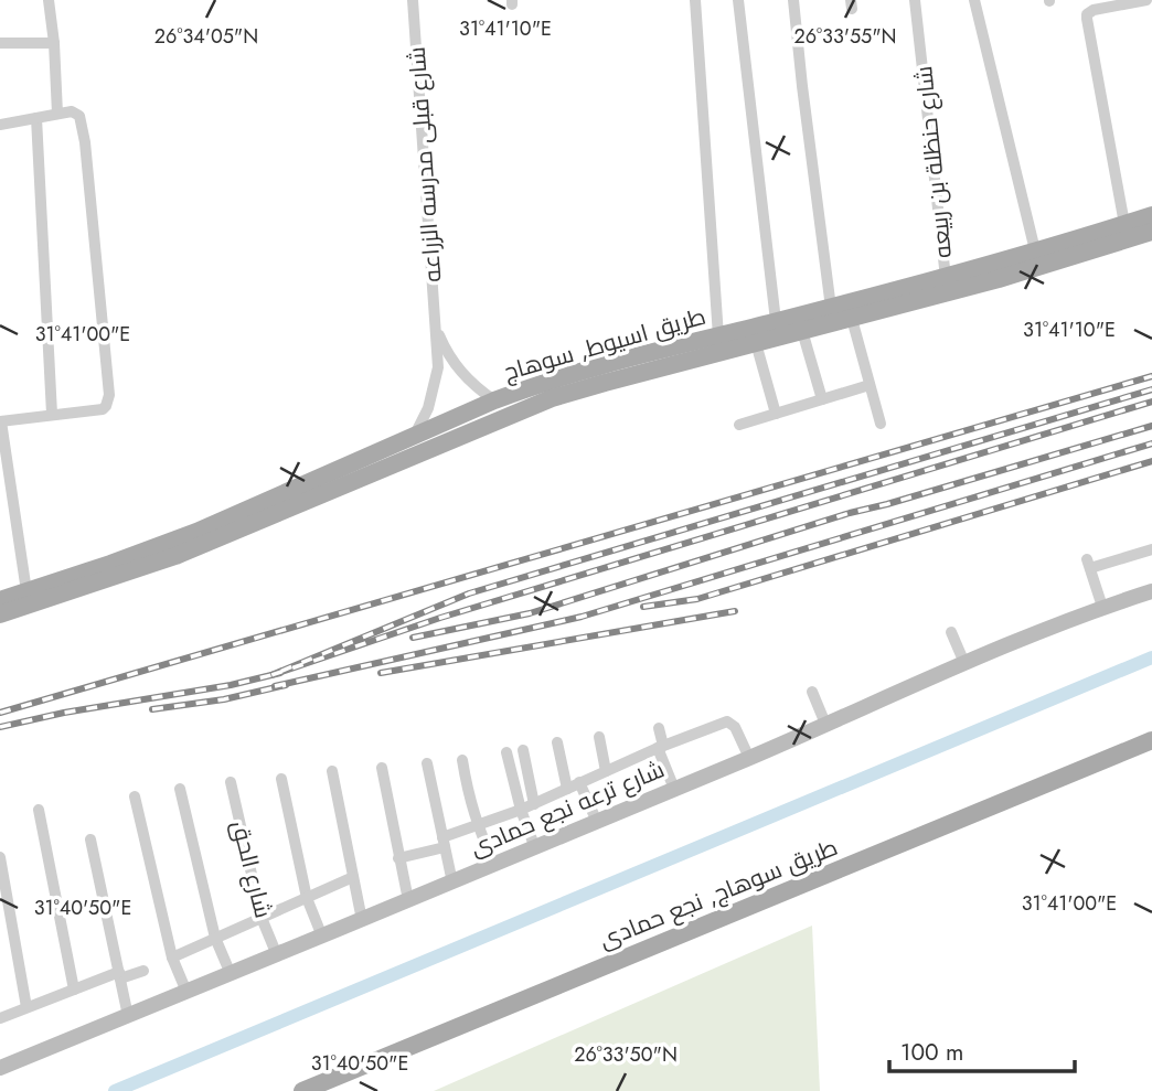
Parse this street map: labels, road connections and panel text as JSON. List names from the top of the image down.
{
  "streets": {
    "main road": ["طريق اسيوط, سوهاج", "طريق سوهاج, نجع حمادى"],
    "street": [
      "شارع حنظلة بن ربيعه",
      "شارع قبلى مدرسه الزراعه",
      "شارع ترعه نجع حمادى",
      "شارع الحق"
    ]
  },
  "crossings": [
    ["شارع حنظلة بن ربيعه", "طريق اسيوط, سوهاج"],
    ["شارع قبلى مدرسه الزراعه", "طريق اسيوط, سوهاج"],
    ["شارع ترعه نجع حمادى", "شارع الحق"]
  ],
  "scale_bar": "100 m",
  "coordinates": [
    "31°41'10\"E",
    "26°34'05\"N",
    "26°33'55\"N",
    "31°41'00\"E",
    "31°40'50\"E",
    "26°33'50\"N"
  ]
}
